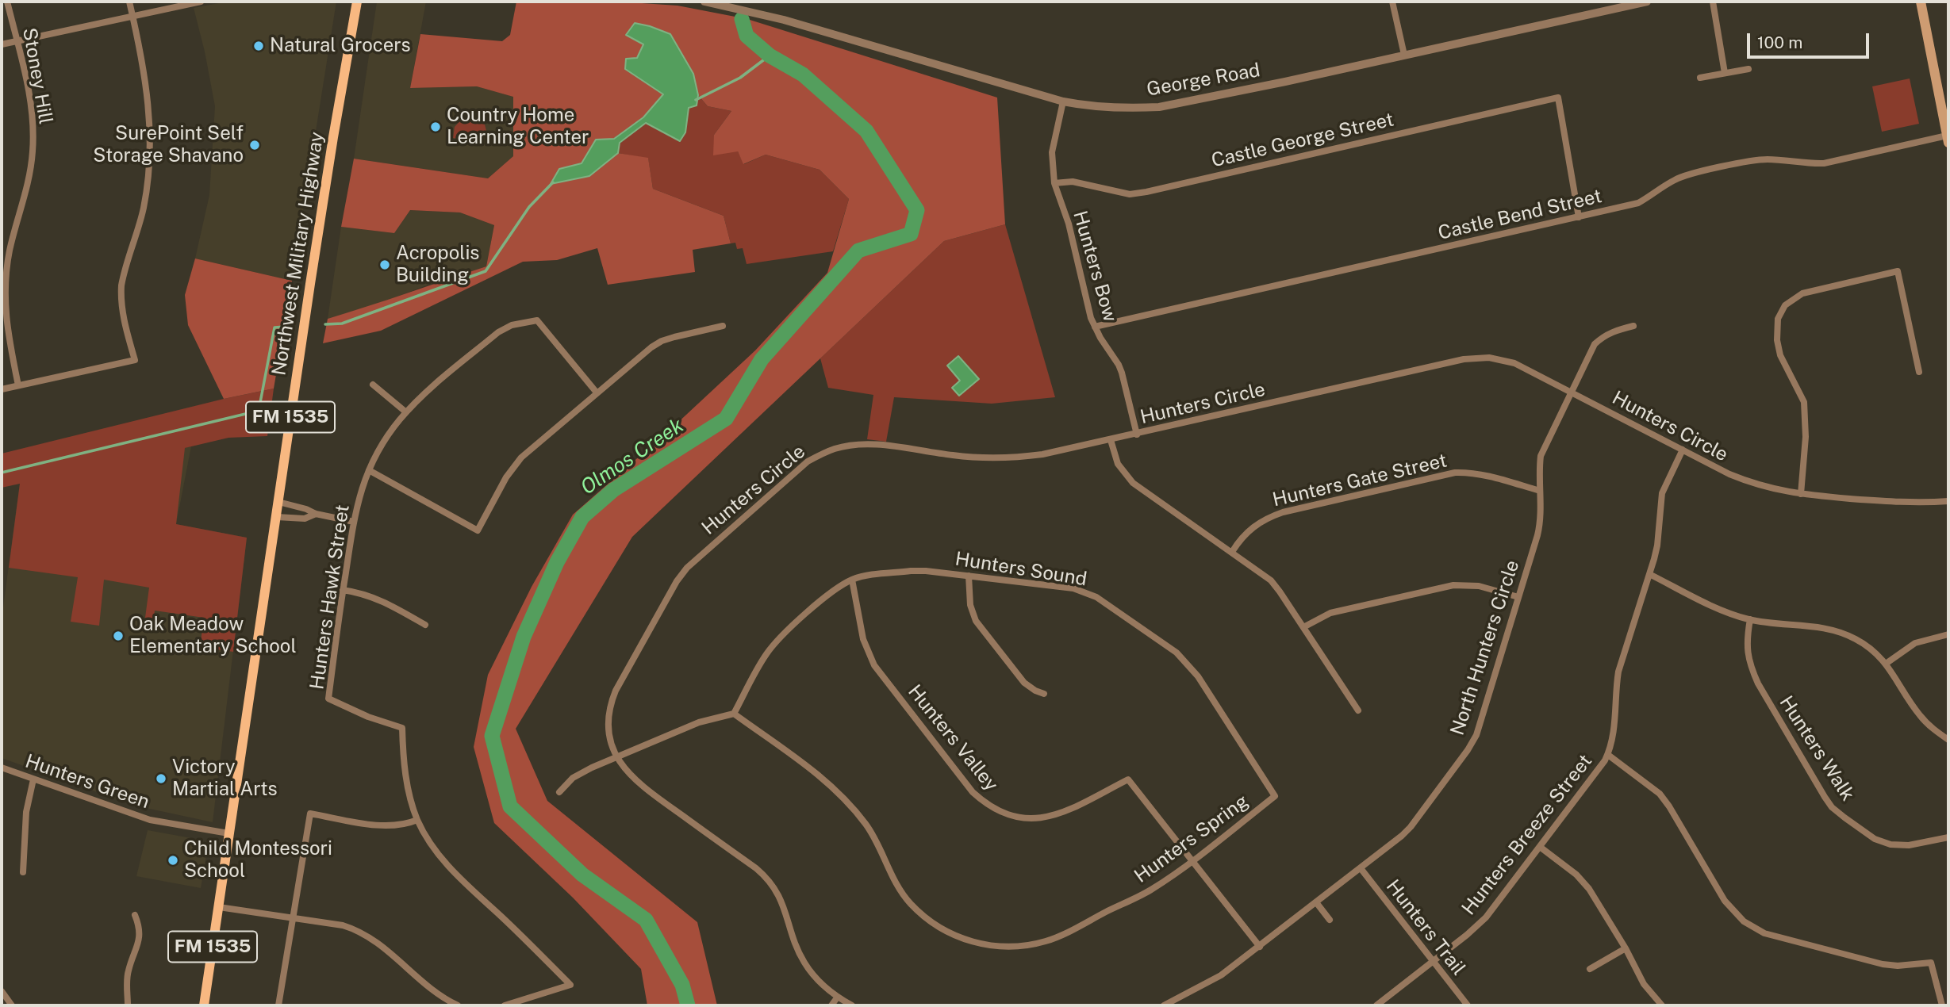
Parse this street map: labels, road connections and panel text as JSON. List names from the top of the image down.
{
  "streets": {
    "main road": ["Northwest Military Highway", "FM 1535"],
    "street": [
      "Stoney Hill",
      "George Road",
      "Castle George Street",
      "Castle Bend Street",
      "Hunters Bow",
      "Hunters Circle",
      "Hunters Gate Street",
      "Hunters Sound",
      "Hunters Hawk Street",
      "North Hunters Circle",
      "Hunters Valley",
      "Hunters Walk",
      "Hunters Green",
      "Hunters Breeze Street",
      "Hunters Spring",
      "Hunters Trail"
    ]
  },
  "crossings": [
    ["George Road", "Hunters Bow"],
    ["Castle George Street", "Castle Bend Street"],
    ["Castle George Street", "Hunters Bow"],
    ["Castle Bend Street", "Hunters Bow"],
    ["Northwest Military Highway", "Hunters Green"],
    ["Hunters Bow", "Hunters Circle"],
    ["Hunters Circle", "North Hunters Circle"],
    ["Hunters Circle", "Hunters Breeze Street"],
    ["Hunters Gate Street", "North Hunters Circle"],
    ["Hunters Sound", "Hunters Valley"],
    ["Hunters Sound", "Hunters Spring"],
    ["North Hunters Circle", "Hunters Trail"],
    ["Hunters Valley", "Hunters Spring"],
    ["Hunters Breeze Street", "Hunters Trail"]
  ],
  "water": ["Olmos Creek"],
  "places": [
    "Natural Grocers",
    "Country Home Learning Center",
    "SurePoint Self Storage Shavano",
    "Acropolis Building",
    "Oak Meadow Elementary School",
    "Victory Martial Arts",
    "Child Montessori School"
  ],
  "scale_bar": "100 m"
}
